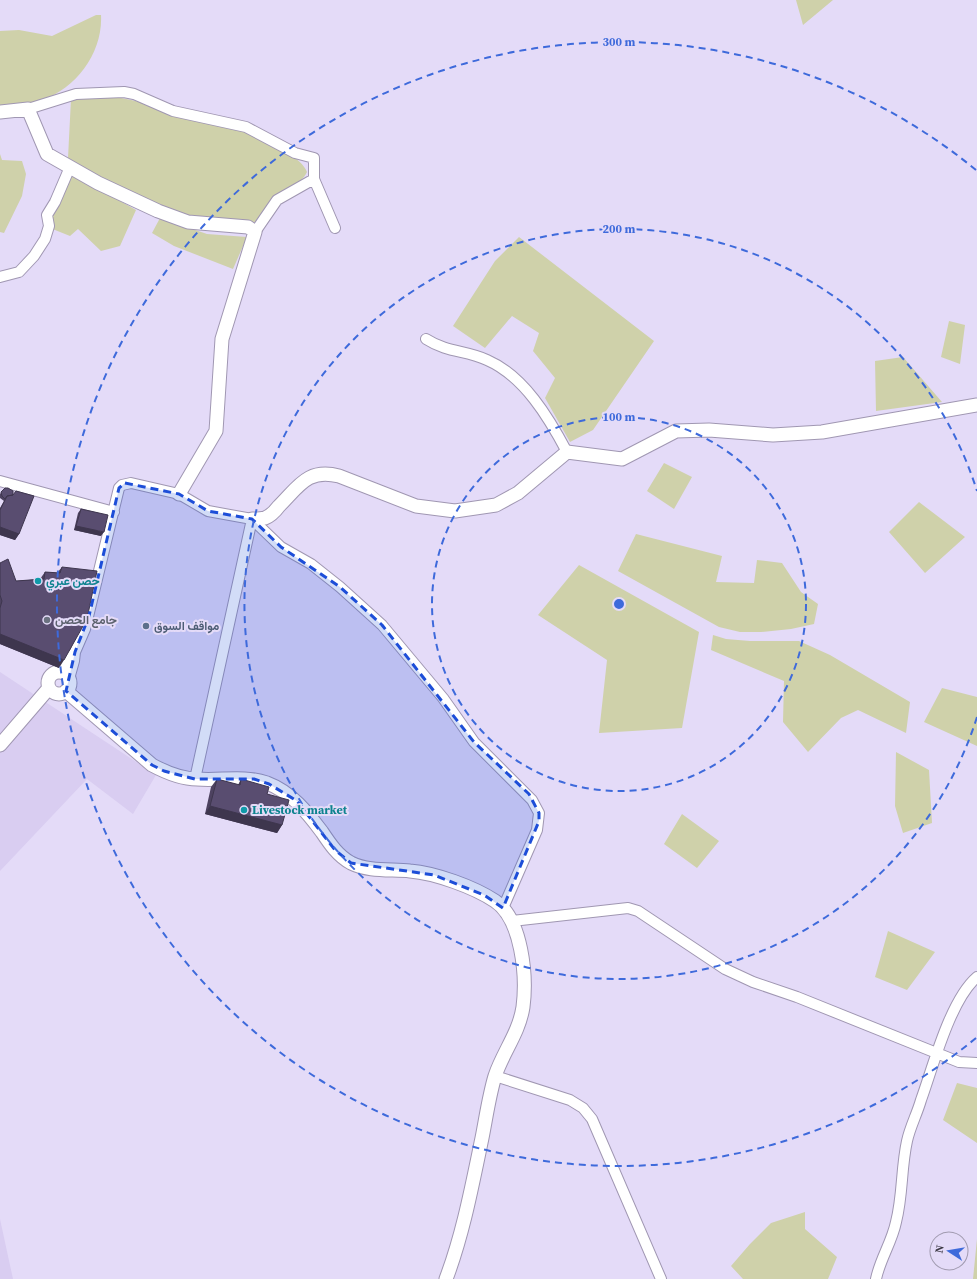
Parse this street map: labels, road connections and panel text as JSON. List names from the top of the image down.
{
  "places": [
    "حصن عبري",
    "جامع الحصن",
    "مواقف السوق",
    "Livestock market"
  ],
  "north": "left",
  "rings": ["300 m", "200 m", "100 m"]
}
